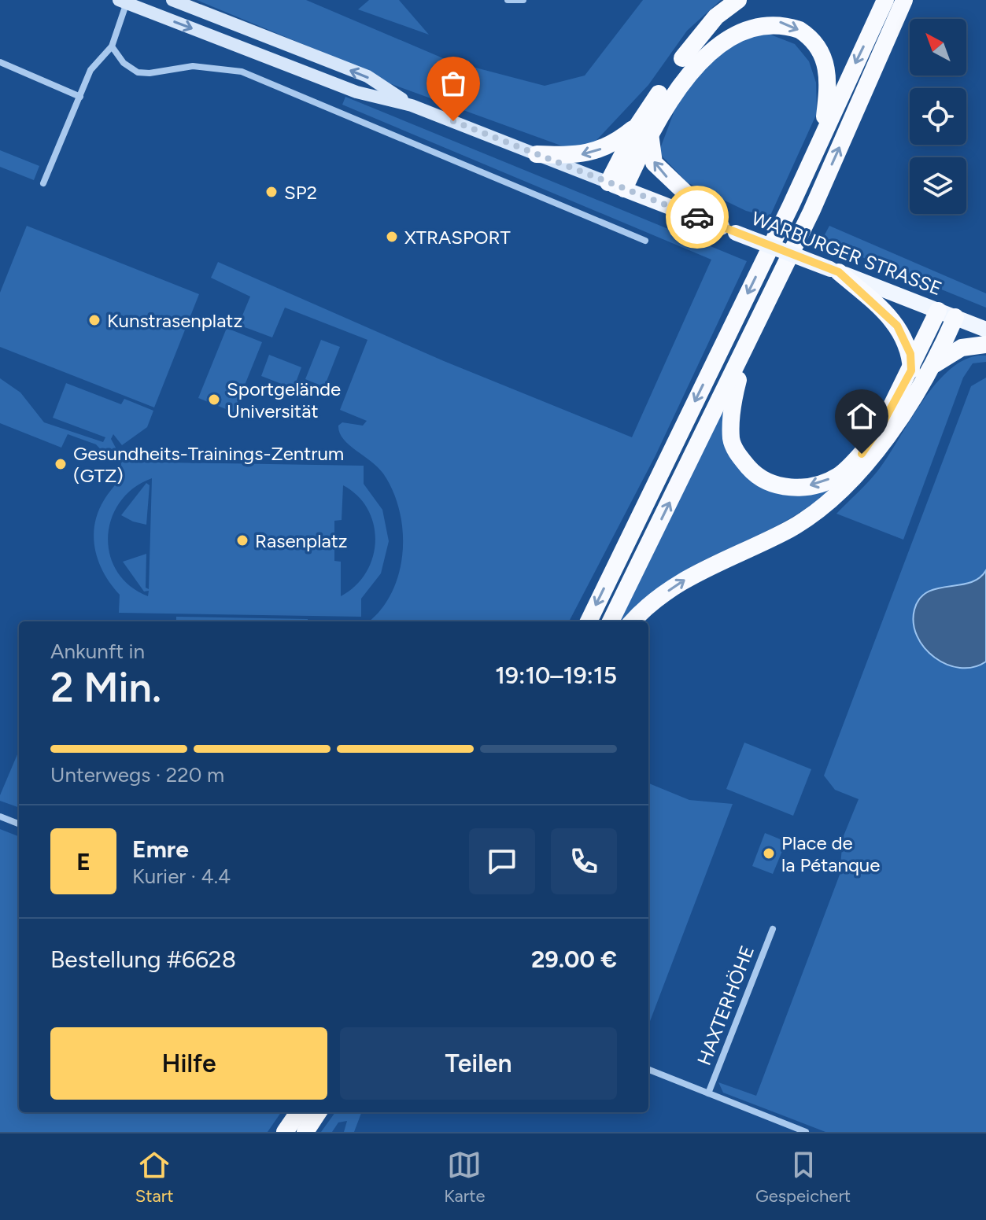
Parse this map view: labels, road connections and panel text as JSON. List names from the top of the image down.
{
  "streets": {
    "main road": ["WARBURGER STRASSE"],
    "street": ["HAXTERHÖHE"]
  },
  "places": [
    "SP2",
    "XTRASPORT",
    "Kunstrasenplatz",
    "Sportgelände Universität",
    "Gesundheits-Trainings-Zentrum (GTZ)",
    "Rasenplatz",
    "Place de la Pétanque"
  ],
  "north": "top left",
  "page": {
    "heading": ["2 Min.", "Ankunft in", "19:10–19:15"],
    "panel": [
      "Emre",
      "Kurier · 4.4",
      "Bestellung #6628",
      "29.00 €"
    ],
    "bar": "Unterwegs · 220 m",
    "round": "E",
    "buttons": ["Hilfe", "Teilen"],
    "tabs": ["Start", "Karte", "Gespeichert"]
  }
}
